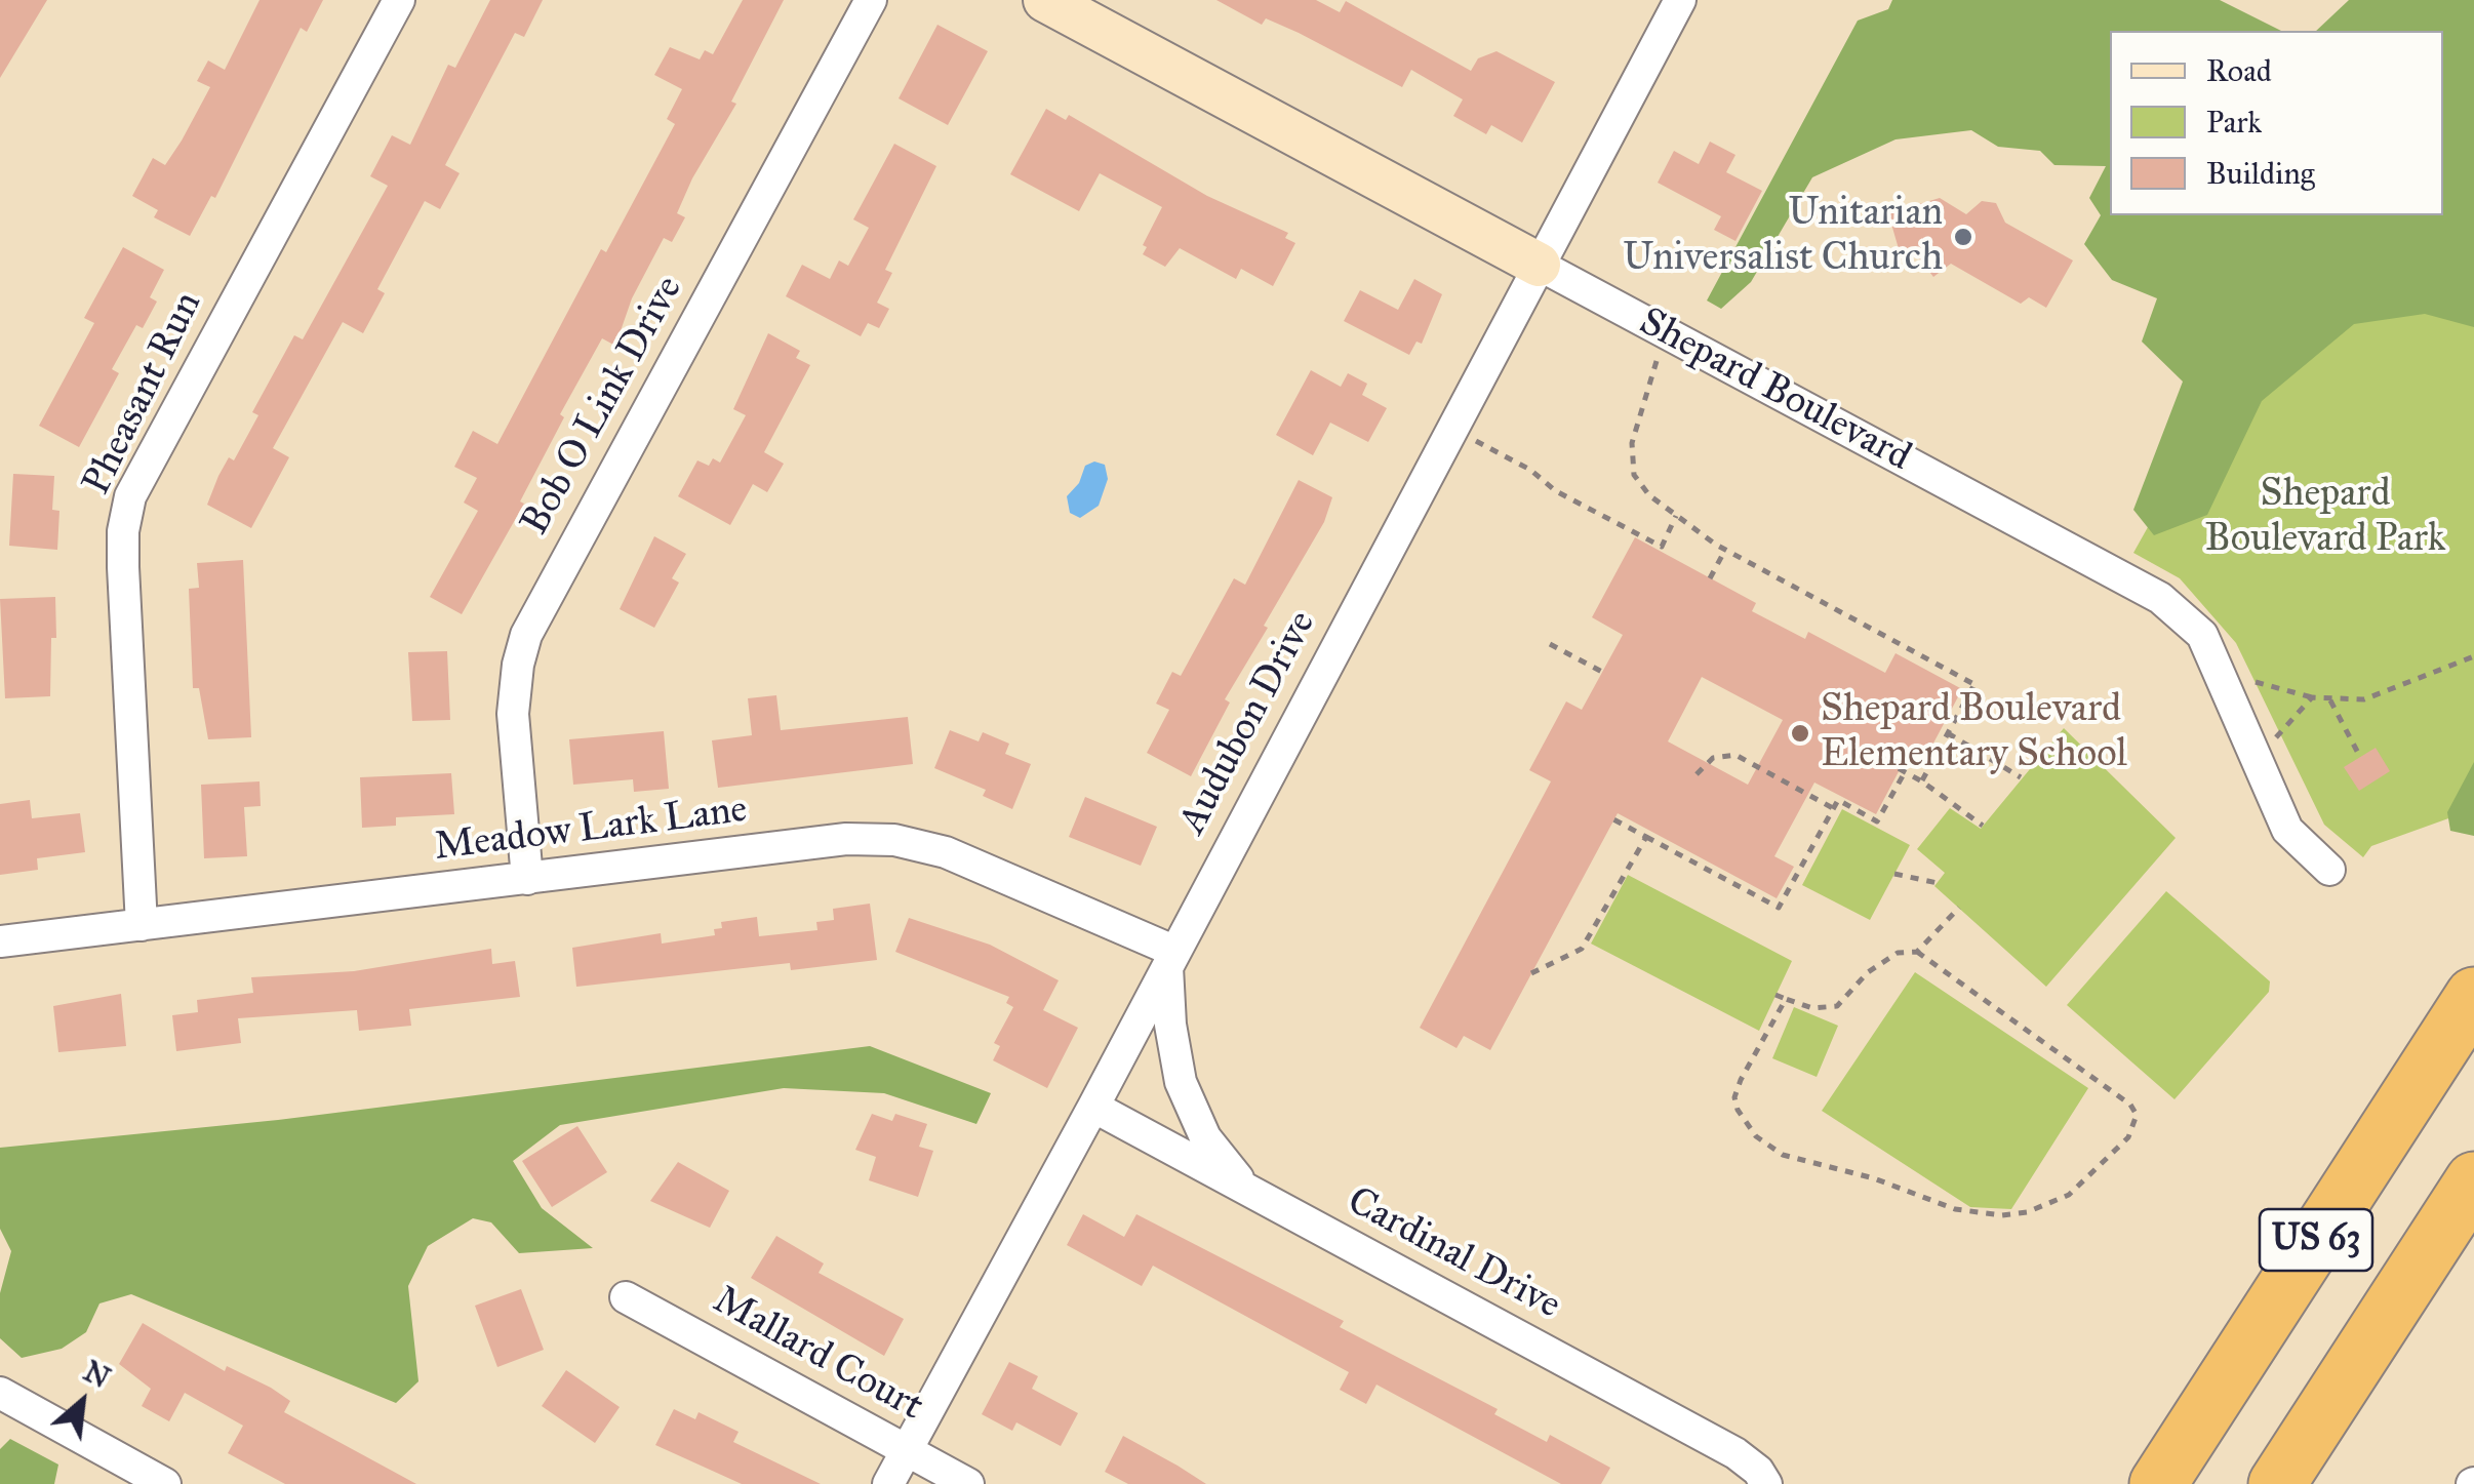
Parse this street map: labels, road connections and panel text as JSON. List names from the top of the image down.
{
  "streets": {
    "highway": ["US 63"],
    "street": [
      "Shepard Boulevard",
      "Pheasant Run",
      "Bob O Link Drive",
      "Audubon Drive",
      "Meadow Lark Lane",
      "Cardinal Drive",
      "Mallard Court"
    ]
  },
  "crossings": [
    ["Shepard Boulevard", "Audubon Drive"],
    ["Pheasant Run", "Meadow Lark Lane"],
    ["Bob O Link Drive", "Meadow Lark Lane"],
    ["Audubon Drive", "Meadow Lark Lane"],
    ["Audubon Drive", "Cardinal Drive"],
    ["Audubon Drive", "Mallard Court"]
  ],
  "parks": ["Shepard Boulevard Park"],
  "places": ["Unitarian Universalist Church", "Shepard Boulevard Elementary School"],
  "legend": ["Road", "Park", "Building"],
  "north": "top right"
}
